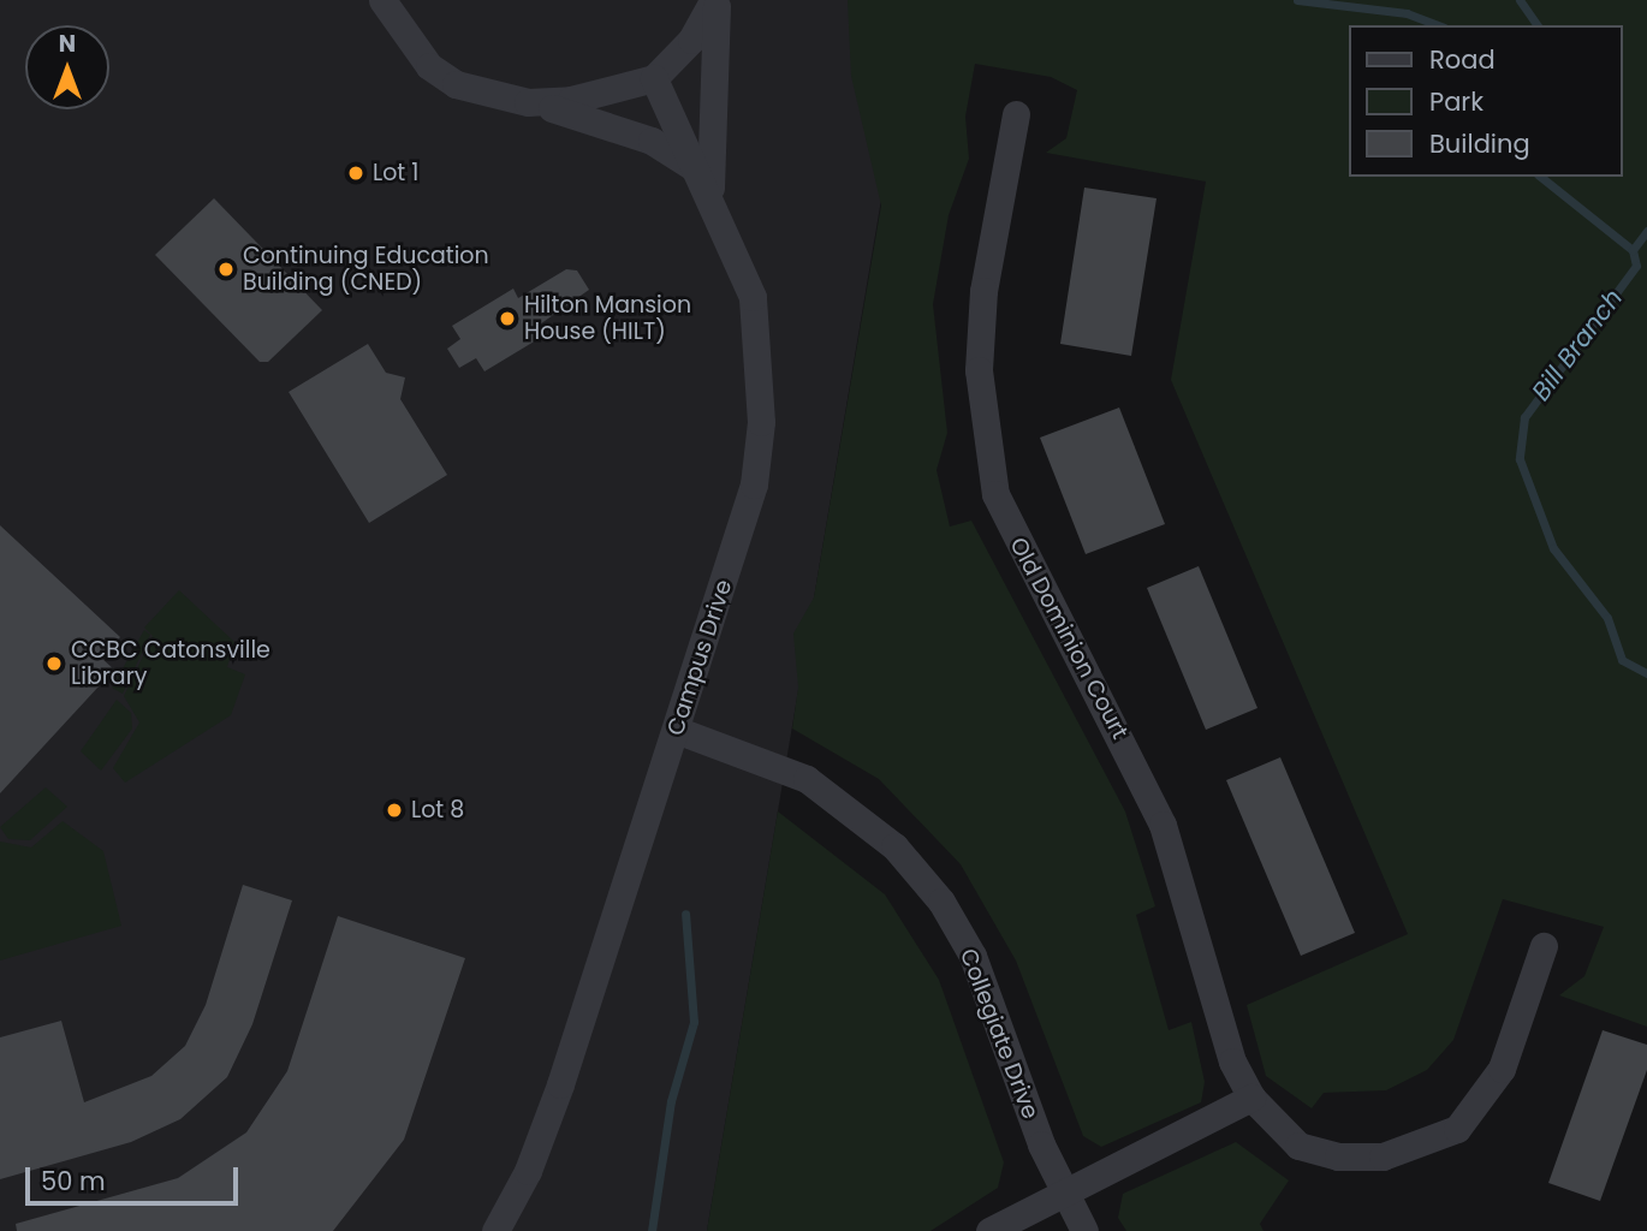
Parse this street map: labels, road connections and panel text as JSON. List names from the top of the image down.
{
  "streets": {
    "street": ["Old Dominion Court", "Campus Drive", "Collegiate Drive"]
  },
  "crossings": [
    ["Campus Drive", "Collegiate Drive"]
  ],
  "water": ["Bill Branch"],
  "places": [
    "Lot 1",
    "Continuing Education Building (CNED)",
    "Hilton Mansion House (HILT)",
    "CCBC Catonsville Library",
    "Lot 8"
  ],
  "legend": ["Road", "Park", "Building"],
  "scale_bar": "50 m",
  "north": "top"
}
